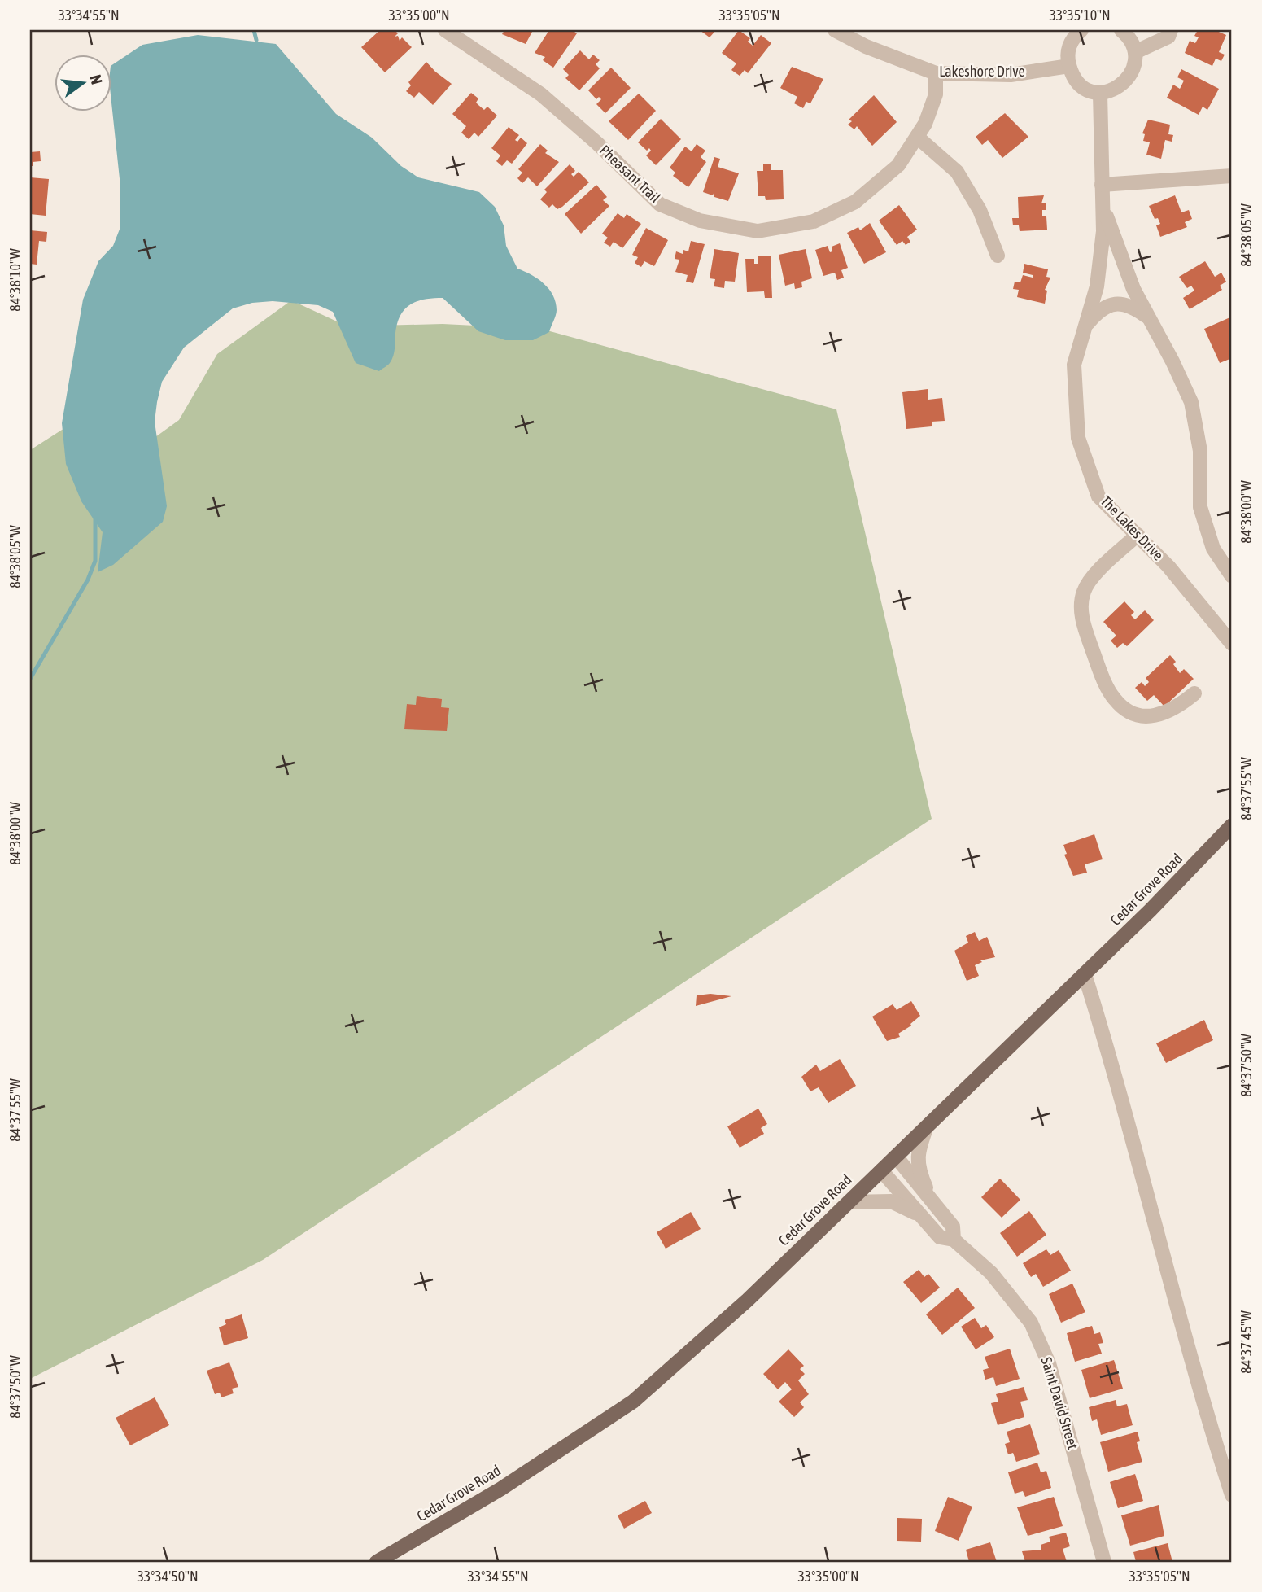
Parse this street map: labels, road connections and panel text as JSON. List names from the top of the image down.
{
  "streets": {
    "main road": ["Cedar Grove Road"],
    "street": [
      "Lakeshore Drive",
      "Pheasant Trail",
      "The Lakes Drive",
      "Saint David Street"
    ]
  },
  "crossings": [
    ["Lakeshore Drive", "Pheasant Trail"],
    ["Cedar Grove Road", "Saint David Street"]
  ],
  "north": "right",
  "coordinates": [
    "33°34'55\"N",
    "33°35'00\"N",
    "33°35'05\"N",
    "33°35'10\"N",
    "84°38'05\"W",
    "84°38'10\"W",
    "84°38'00\"W",
    "84°37'55\"W",
    "84°37'50\"W",
    "84°37'45\"W",
    "33°34'50\"N"
  ]
}
